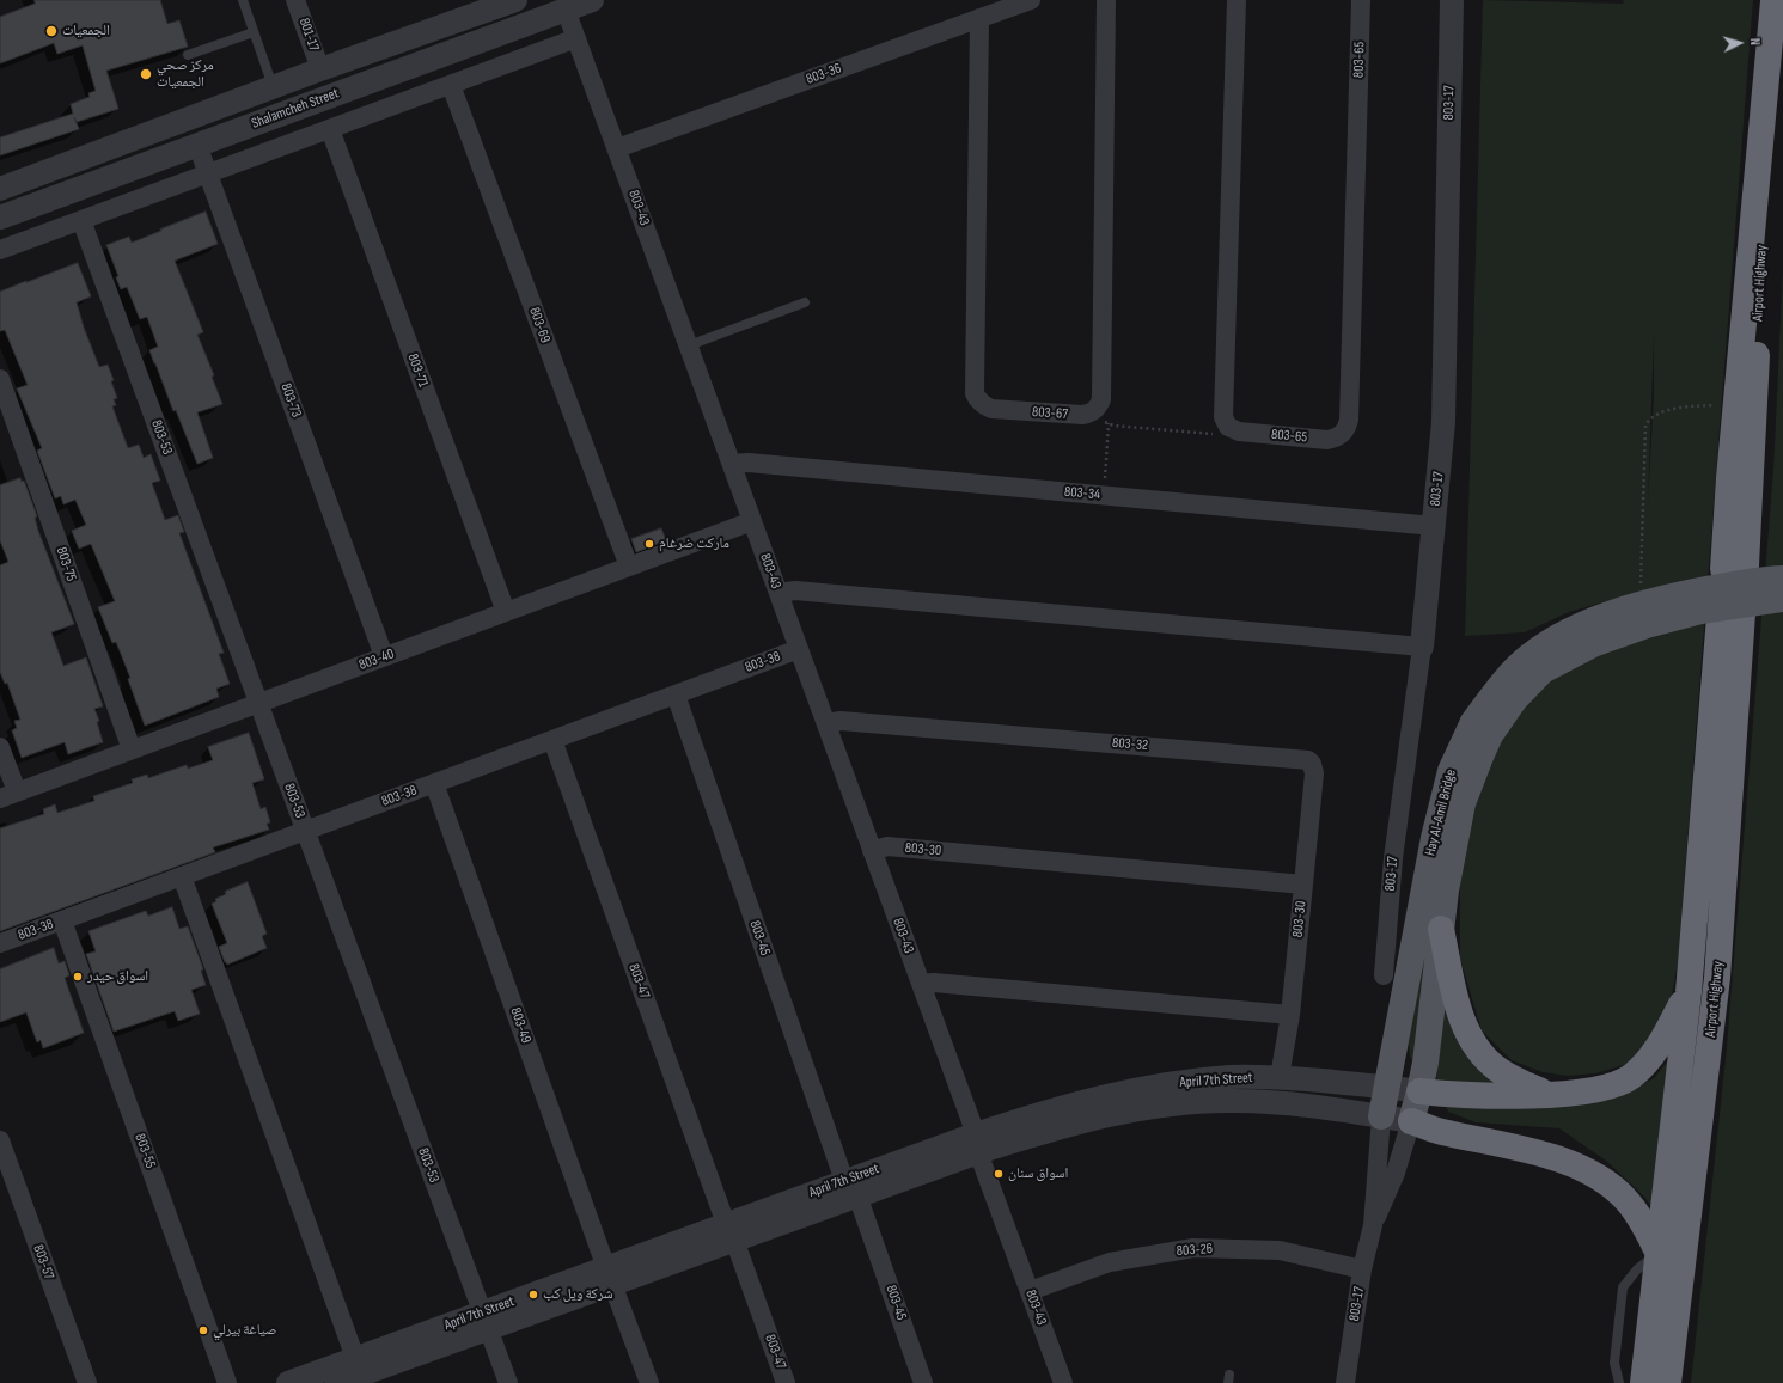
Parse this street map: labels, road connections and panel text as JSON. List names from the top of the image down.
{
  "streets": {
    "highway": ["Airport Highway"],
    "main road": ["Hay Al-Amil Bridge"],
    "street": [
      "801-17",
      "803-65",
      "803-36",
      "803-17",
      "Shalamcheh Street",
      "803-43",
      "803-69",
      "803-71",
      "803-73",
      "803-67",
      "803-53",
      "803-34",
      "803-75",
      "803-40",
      "803-38",
      "803-32",
      "803-30",
      "803-45",
      "803-47",
      "803-49",
      "April 7th Street",
      "803-55",
      "803-26",
      "803-57"
    ]
  },
  "crossings": [
    ["801-17", "Shalamcheh Street"],
    ["803-36", "803-43"],
    ["803-36", "803-67"],
    ["803-17", "803-34"],
    ["803-17", "Hay Al-Amil Bridge"],
    ["803-17", "April 7th Street"],
    ["803-17", "803-26"],
    ["Shalamcheh Street", "803-43"],
    ["Shalamcheh Street", "803-73"],
    ["803-43", "803-34"],
    ["803-43", "803-40"],
    ["803-43", "803-38"],
    ["803-43", "803-32"],
    ["803-43", "803-30"],
    ["803-43", "April 7th Street"],
    ["803-43", "803-26"],
    ["803-69", "803-40"],
    ["803-71", "803-40"],
    ["803-73", "803-40"],
    ["803-53", "803-40"],
    ["803-53", "803-38"],
    ["803-53", "April 7th Street"],
    ["803-75", "803-40"],
    ["803-38", "803-45"],
    ["803-38", "803-47"],
    ["803-38", "803-49"],
    ["803-38", "803-55"],
    ["803-32", "803-30"],
    ["Hay Al-Amil Bridge", "April 7th Street"],
    ["803-30", "April 7th Street"],
    ["803-45", "April 7th Street"],
    ["803-47", "April 7th Street"],
    ["803-49", "April 7th Street"]
  ],
  "places": [
    "الجمعيات",
    "مركز صحي الجمعيات",
    "ماركت ضرغام",
    "اسواق حيدر",
    "اسواق سنان",
    "شركة ويل كب",
    "صياغة بيرلي"
  ],
  "north": "right"
}
